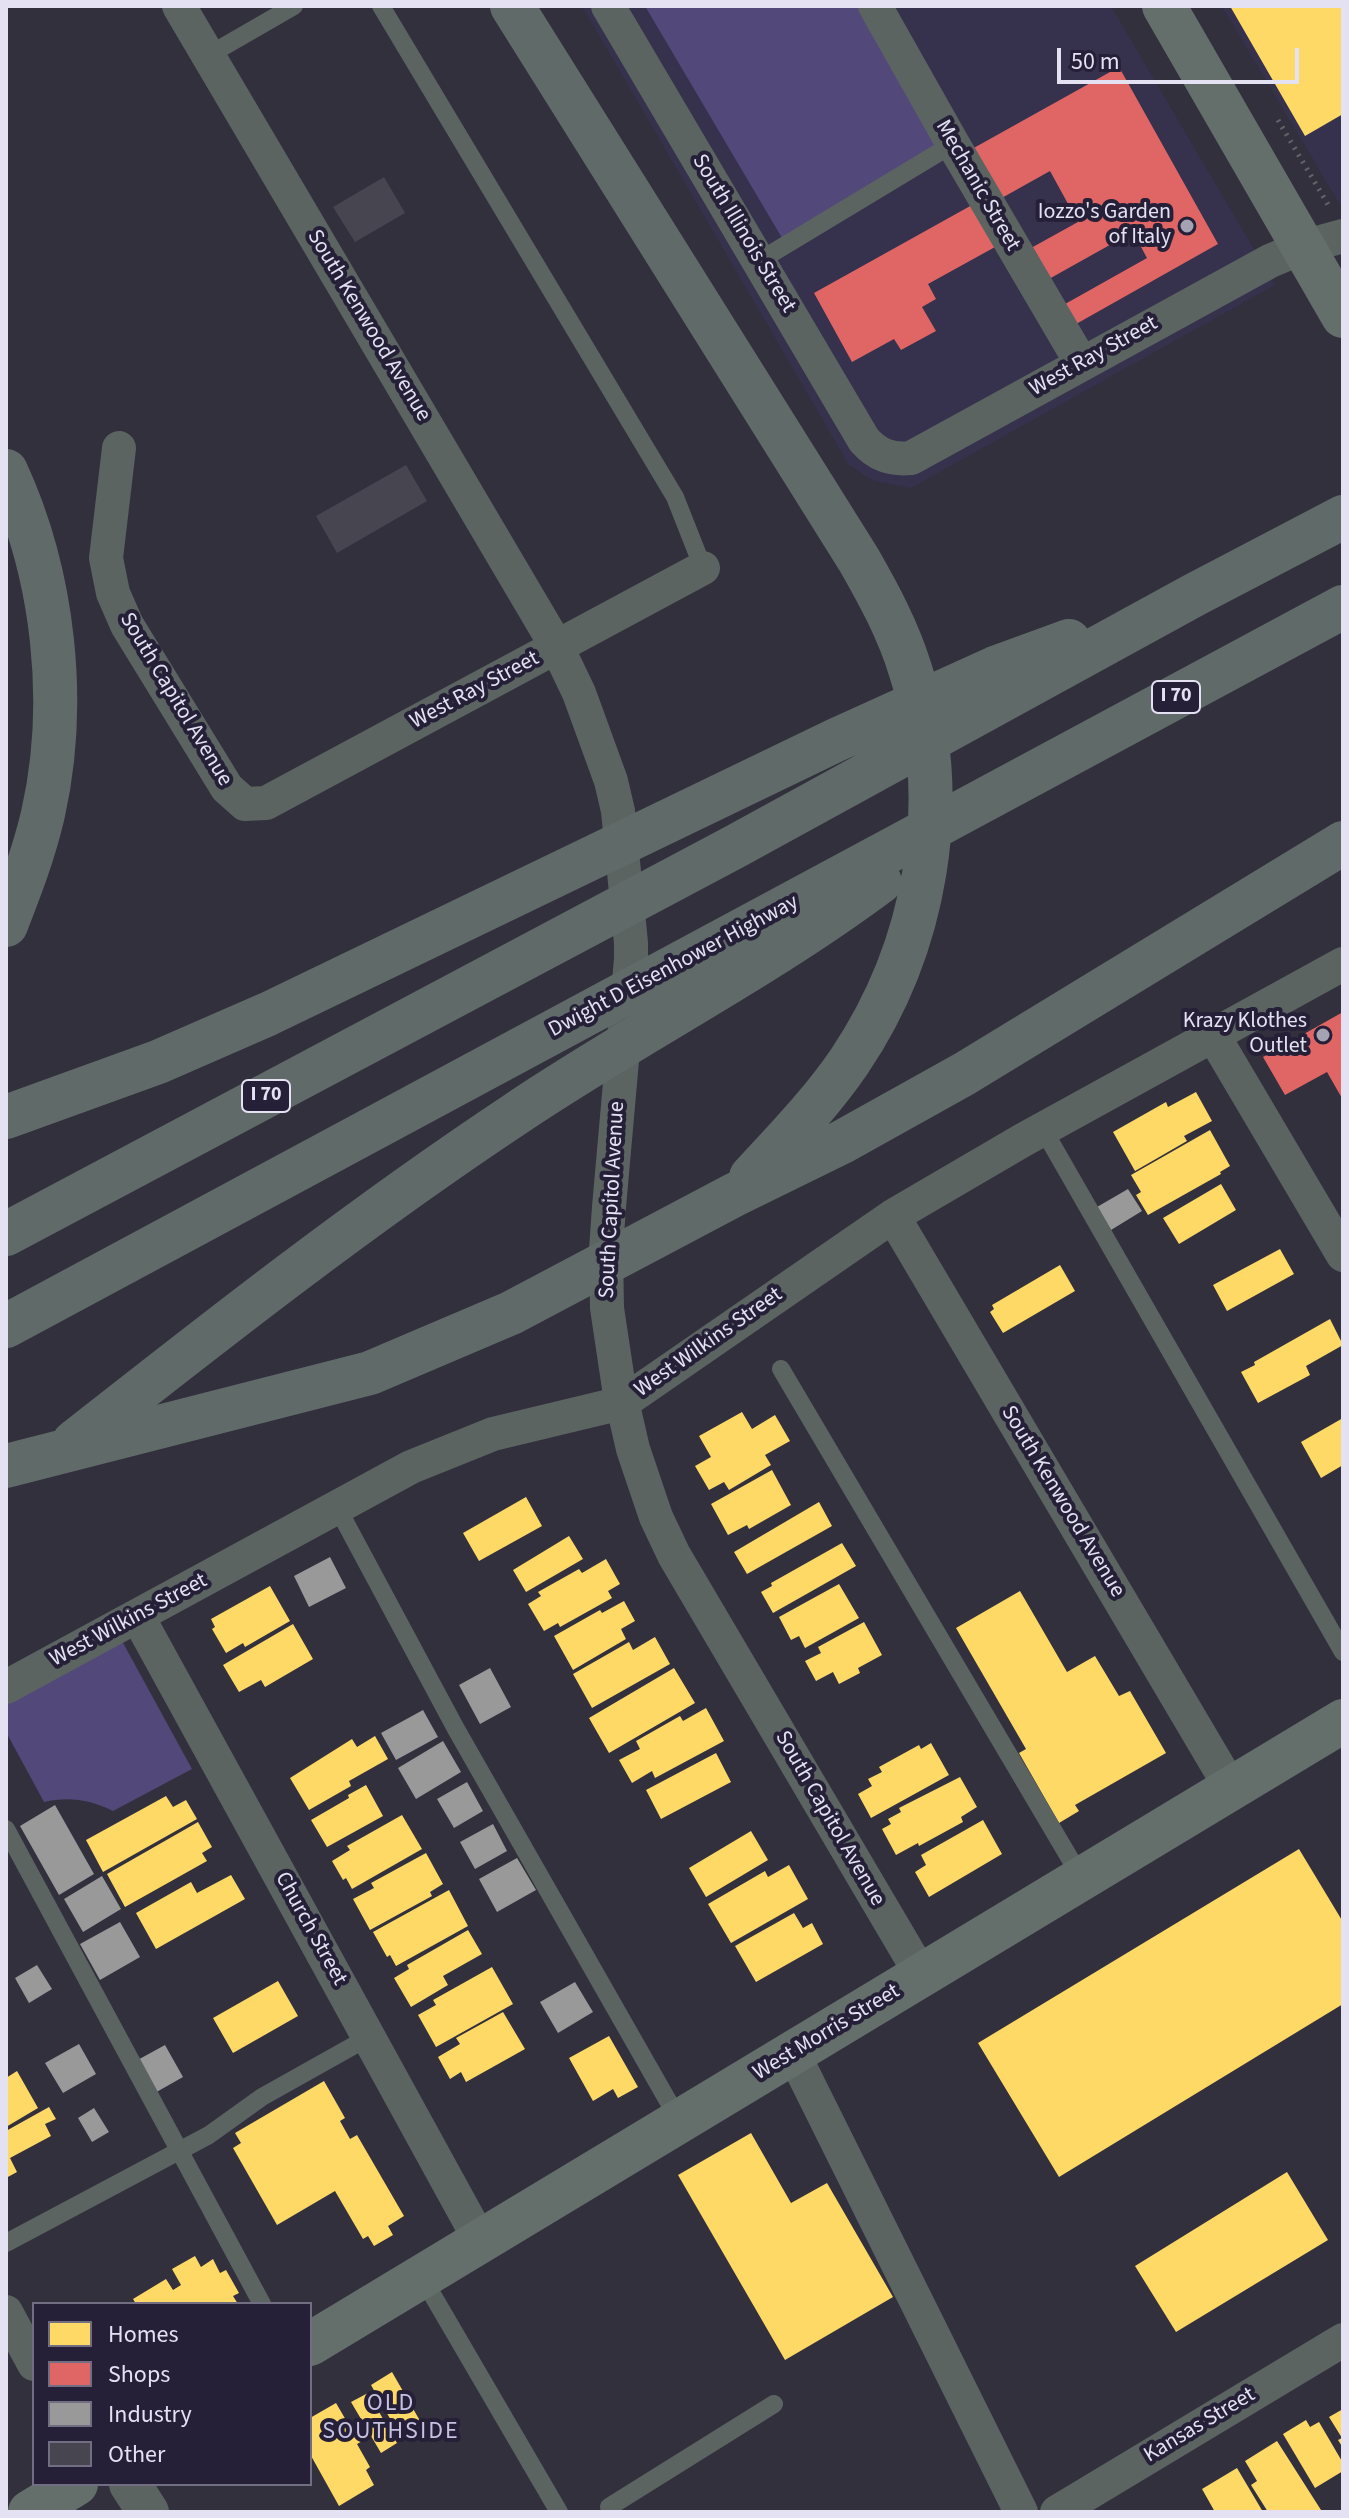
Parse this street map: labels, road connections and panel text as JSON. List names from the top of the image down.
{
  "streets": {
    "highway": ["I 70", "Dwight D Eisenhower Highway"],
    "main road": ["West Morris Street"],
    "street": [
      "Mechanic Street",
      "South Illinois Street",
      "South Kenwood Avenue",
      "West Ray Street",
      "South Capitol Avenue",
      "West Wilkins Street",
      "Church Street",
      "Kansas Street"
    ]
  },
  "crossings": [
    ["Mechanic Street", "West Ray Street"],
    ["South Illinois Street", "West Ray Street"],
    ["South Kenwood Avenue", "West Ray Street"],
    ["South Kenwood Avenue", "South Capitol Avenue"],
    ["South Kenwood Avenue", "West Wilkins Street"],
    ["South Kenwood Avenue", "West Morris Street"],
    ["West Ray Street", "South Capitol Avenue"],
    ["South Capitol Avenue", "West Wilkins Street"],
    ["South Capitol Avenue", "West Morris Street"],
    ["West Wilkins Street", "Church Street"],
    ["Church Street", "West Morris Street"]
  ],
  "districts": ["OLD SOUTHSIDE"],
  "places": ["Iozzo's Garden of Italy", "Krazy Klothes Outlet"],
  "legend": [
    "Homes",
    "Shops",
    "Industry",
    "Other"
  ],
  "scale_bar": "50 m"
}
